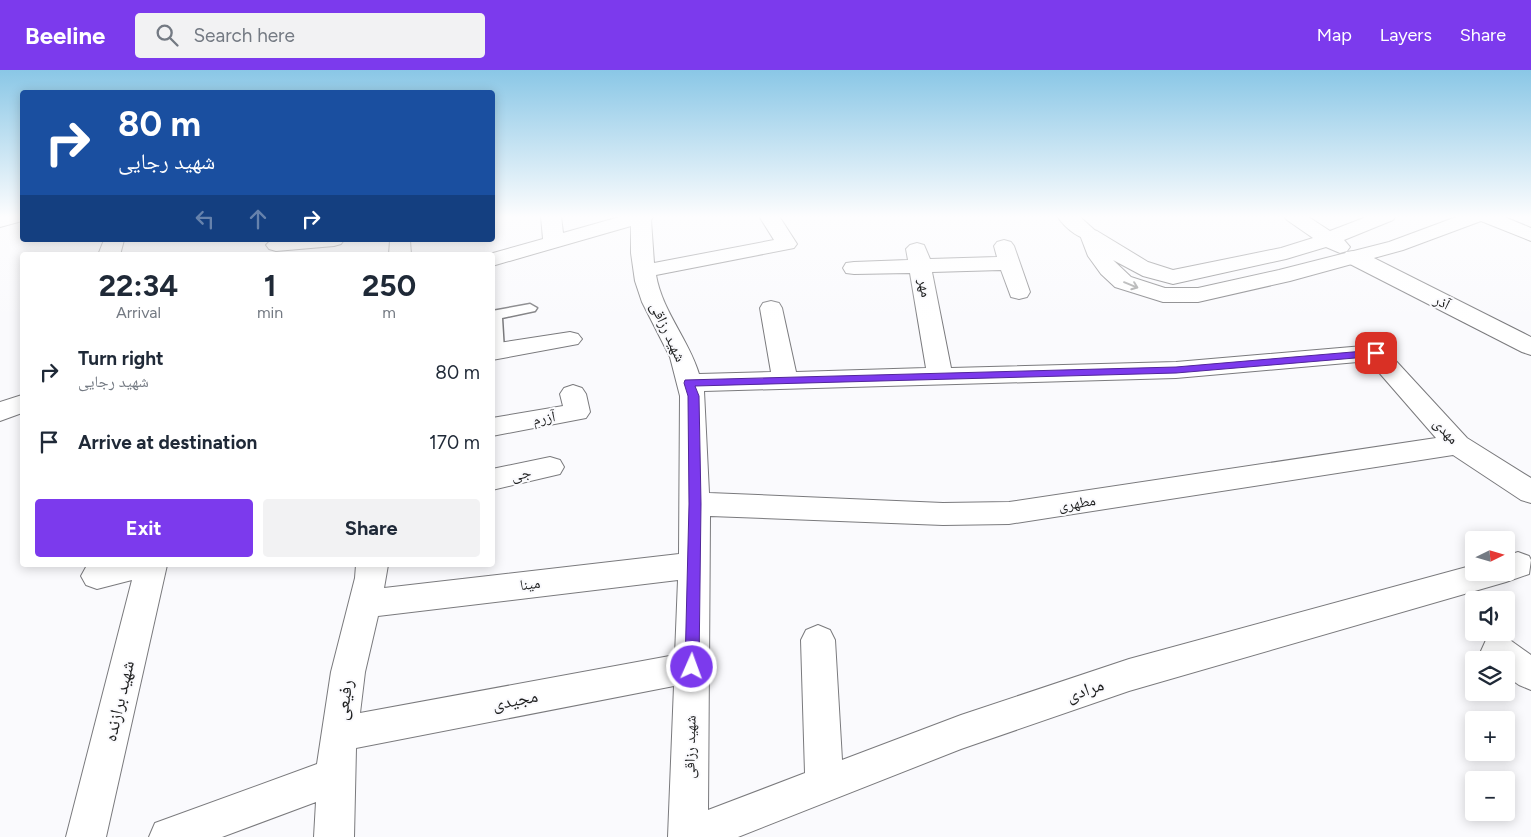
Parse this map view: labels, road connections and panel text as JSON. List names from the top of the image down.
{
  "streets": {
    "street": [
      "مهر",
      "آذر",
      "شهید رزاقی",
      "آزرم",
      "مهدی",
      "جی",
      "مطهری",
      "مینا",
      "مرادی",
      "رفیعی",
      "مجیدی",
      "شهید برازنده"
    ]
  },
  "crossings": [
    ["مهر", "مهدی"],
    ["شهید رزاقی", "مطهری"],
    ["شهید رزاقی", "مینا"],
    ["شهید رزاقی", "مرادی"],
    ["شهید رزاقی", "مجیدی"],
    ["مهدی", "مطهری"],
    ["مینا", "رفیعی"],
    ["رفیعی", "مجیدی"]
  ],
  "north": "right",
  "page": {
    "header": "Beeline",
    "search": "Search here",
    "nav": ["Map", "Layers", "Share"],
    "turn": ["80 m", "شهید رجایی"],
    "eta": [
      "22:34",
      "Arrival",
      "1",
      "min",
      "250",
      "m"
    ],
    "list": [
      {
        "name": "Turn right",
        "note": "شهید رجایی",
        "value": "80 m"
      },
      {
        "name": "Arrive at destination",
        "value": "170 m"
      }
    ],
    "buttons": ["Exit", "Share"],
    "map_buttons": ["+", "−"]
  }
}
